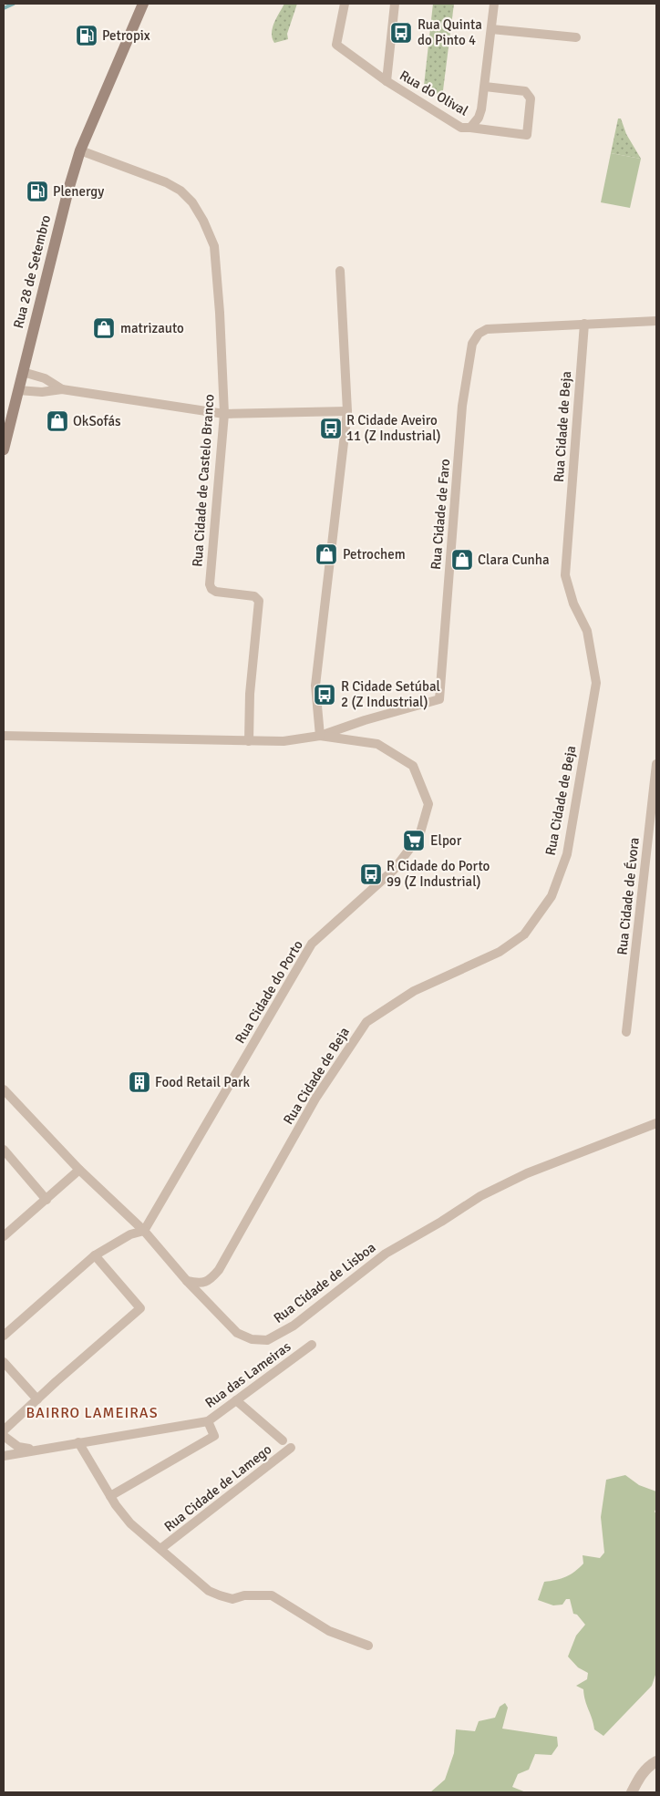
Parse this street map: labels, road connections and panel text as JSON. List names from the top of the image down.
{
  "streets": {
    "main road": ["Rua 28 de Setembro"],
    "street": [
      "Rua do Olival",
      "Rua Cidade de Beja",
      "Rua Cidade de Castelo Branco",
      "Rua Cidade de Faro",
      "Rua Cidade de Évora",
      "Rua Cidade do Porto",
      "Rua Cidade de Lisboa",
      "Rua das Lameiras",
      "Rua Cidade de Lamego"
    ]
  },
  "crossings": [
    ["Rua 28 de Setembro", "Rua Cidade de Castelo Branco"],
    ["Rua Cidade de Beja", "Rua Cidade de Faro"],
    ["Rua Cidade de Beja", "Rua Cidade de Lisboa"],
    ["Rua Cidade de Castelo Branco", "Rua Cidade do Porto"],
    ["Rua Cidade de Faro", "Rua Cidade do Porto"],
    ["Rua Cidade do Porto", "Rua Cidade de Lisboa"],
    ["Rua das Lameiras", "Rua Cidade de Lamego"]
  ],
  "districts": ["BAIRRO LAMEIRAS"],
  "places": {
    "bus stop": [
      "Rua Quinta do Pinto 4",
      "R Cidade Aveiro 11 (Z Industrial)",
      "R Cidade Setúbal 2 (Z Industrial)",
      "R Cidade do Porto 99 (Z Industrial)"
    ],
    "fuel station": ["Petropix", "Plenergy"],
    "shop": [
      "matrizauto",
      "OkSofás",
      "Petrochem",
      "Clara Cunha"
    ],
    "supermarket": ["Elpor"],
    "building": ["Food Retail Park"]
  }
}
